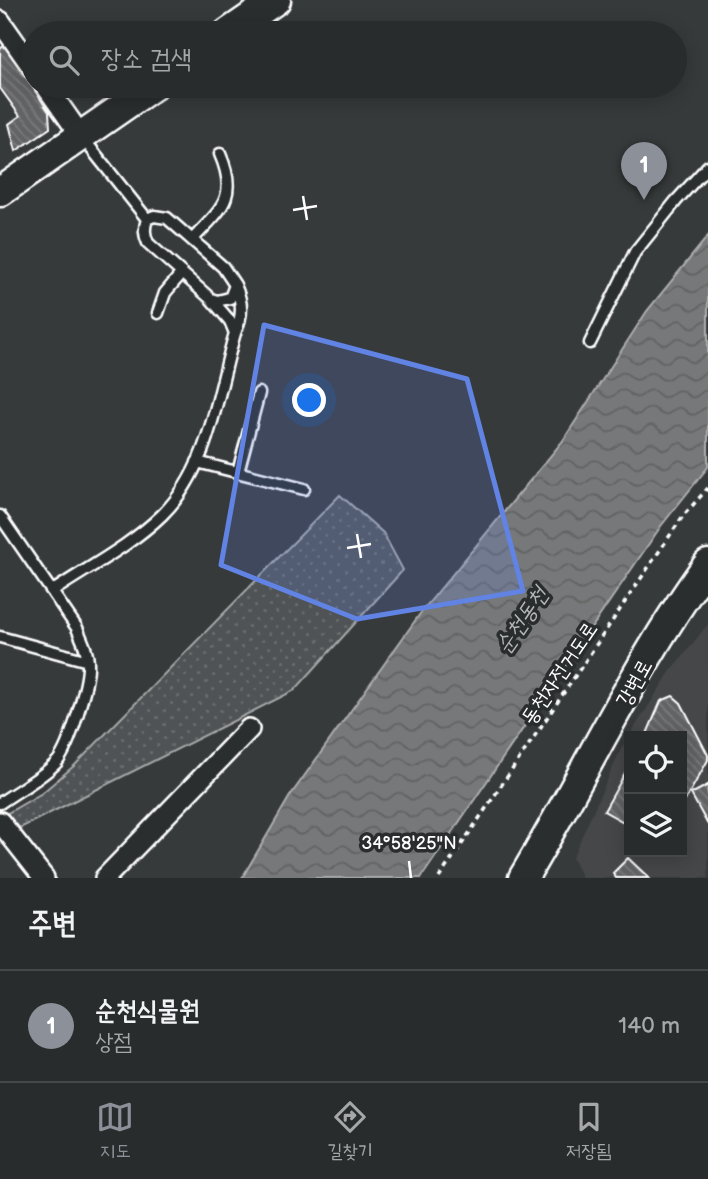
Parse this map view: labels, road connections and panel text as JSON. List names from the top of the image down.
{
  "streets": {
    "main road": ["강변로"],
    "path": ["동천자전거도로"]
  },
  "water": ["순천동천"],
  "page": {
    "search": "장소 검색",
    "pins": "1",
    "heading": "주변",
    "list": [
      {
        "mark": "1",
        "name": "순천식물원",
        "note": "상점",
        "value": "140 m"
      }
    ],
    "nav": ["지도", "길찾기", "저장됨"]
  },
  "coordinates": ["34°58'25\"N"]
}
